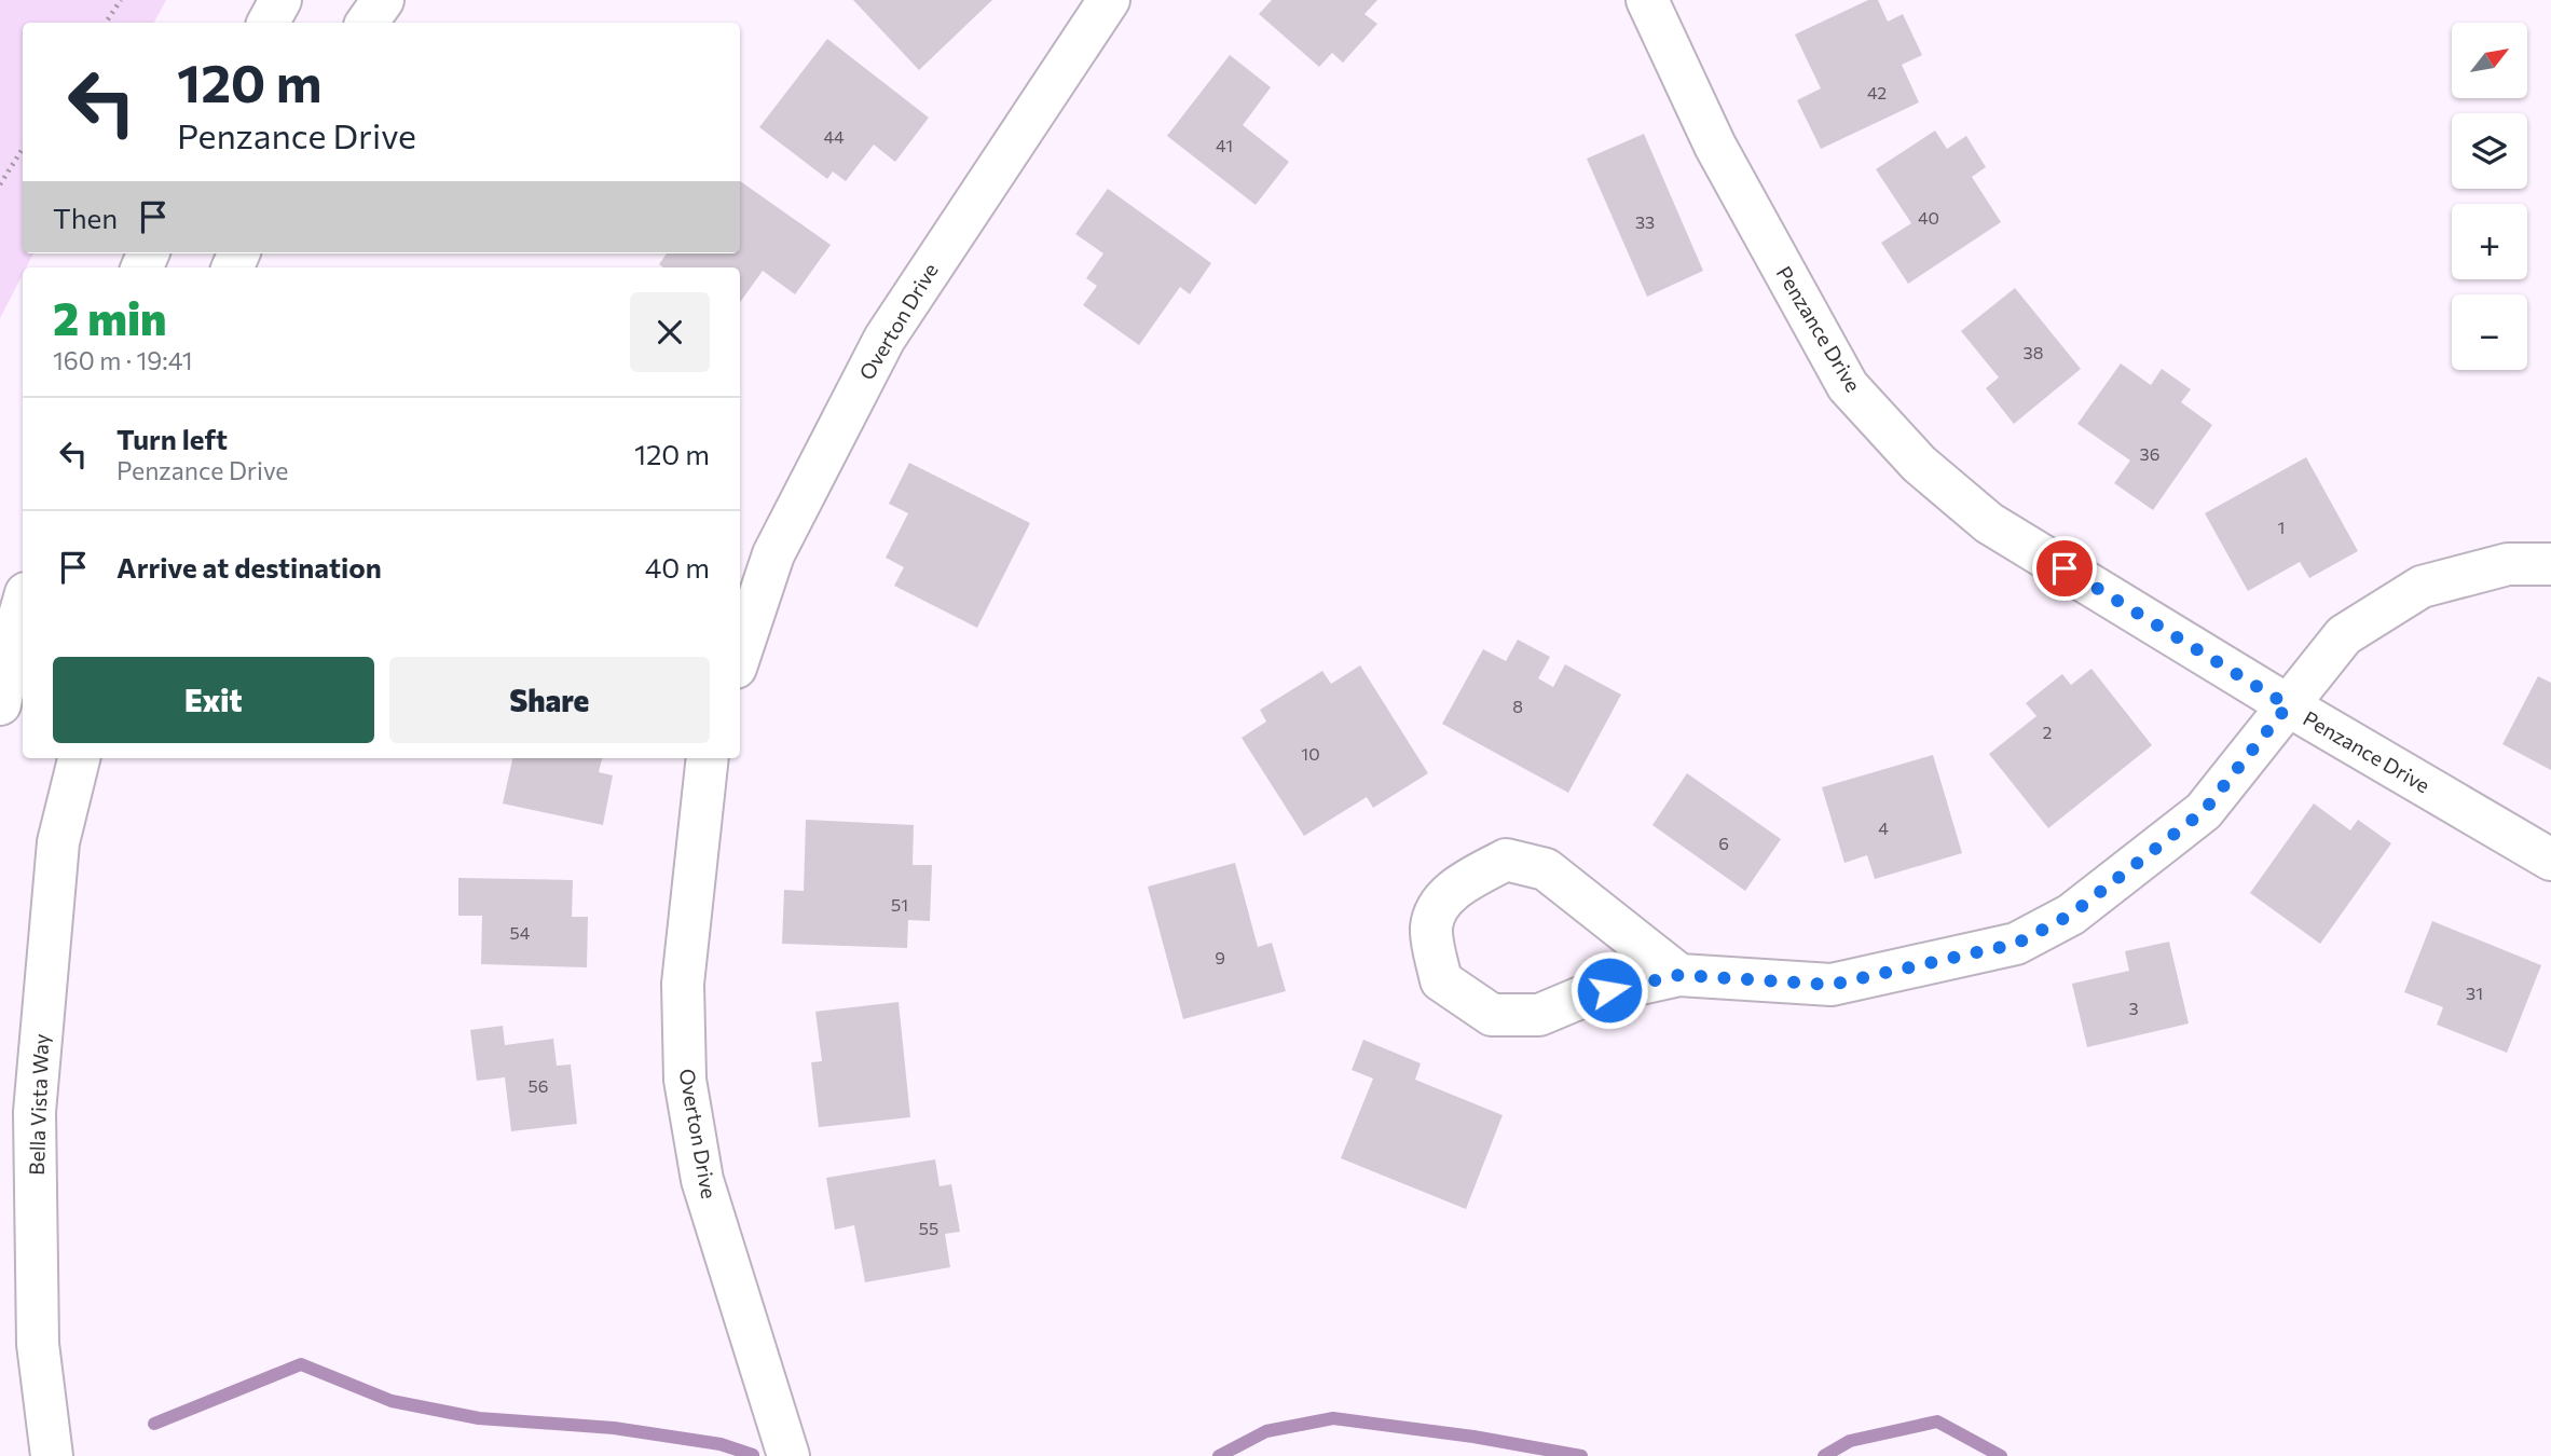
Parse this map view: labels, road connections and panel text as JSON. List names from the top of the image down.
{
  "streets": {
    "street": ["Overton Drive", "Penzance Drive", "Bella Vista Way"]
  },
  "house_numbers": [
    "42",
    "44",
    "41",
    "40",
    "33",
    "38",
    "36",
    "1",
    "8",
    "2",
    "10",
    "4",
    "6",
    "51",
    "54",
    "9",
    "31",
    "3",
    "56",
    "55"
  ],
  "north": "top right",
  "page": {
    "map_buttons": ["+", "−"],
    "turn": ["120 m", "Penzance Drive"],
    "then": "Then",
    "heading": ["2 min", "160 m · 19:41"],
    "list": [
      {
        "name": "Turn left",
        "note": "Penzance Drive",
        "value": "120 m"
      },
      {
        "name": "Arrive at destination",
        "value": "40 m"
      }
    ],
    "buttons": ["Exit", "Share"]
  }
}
